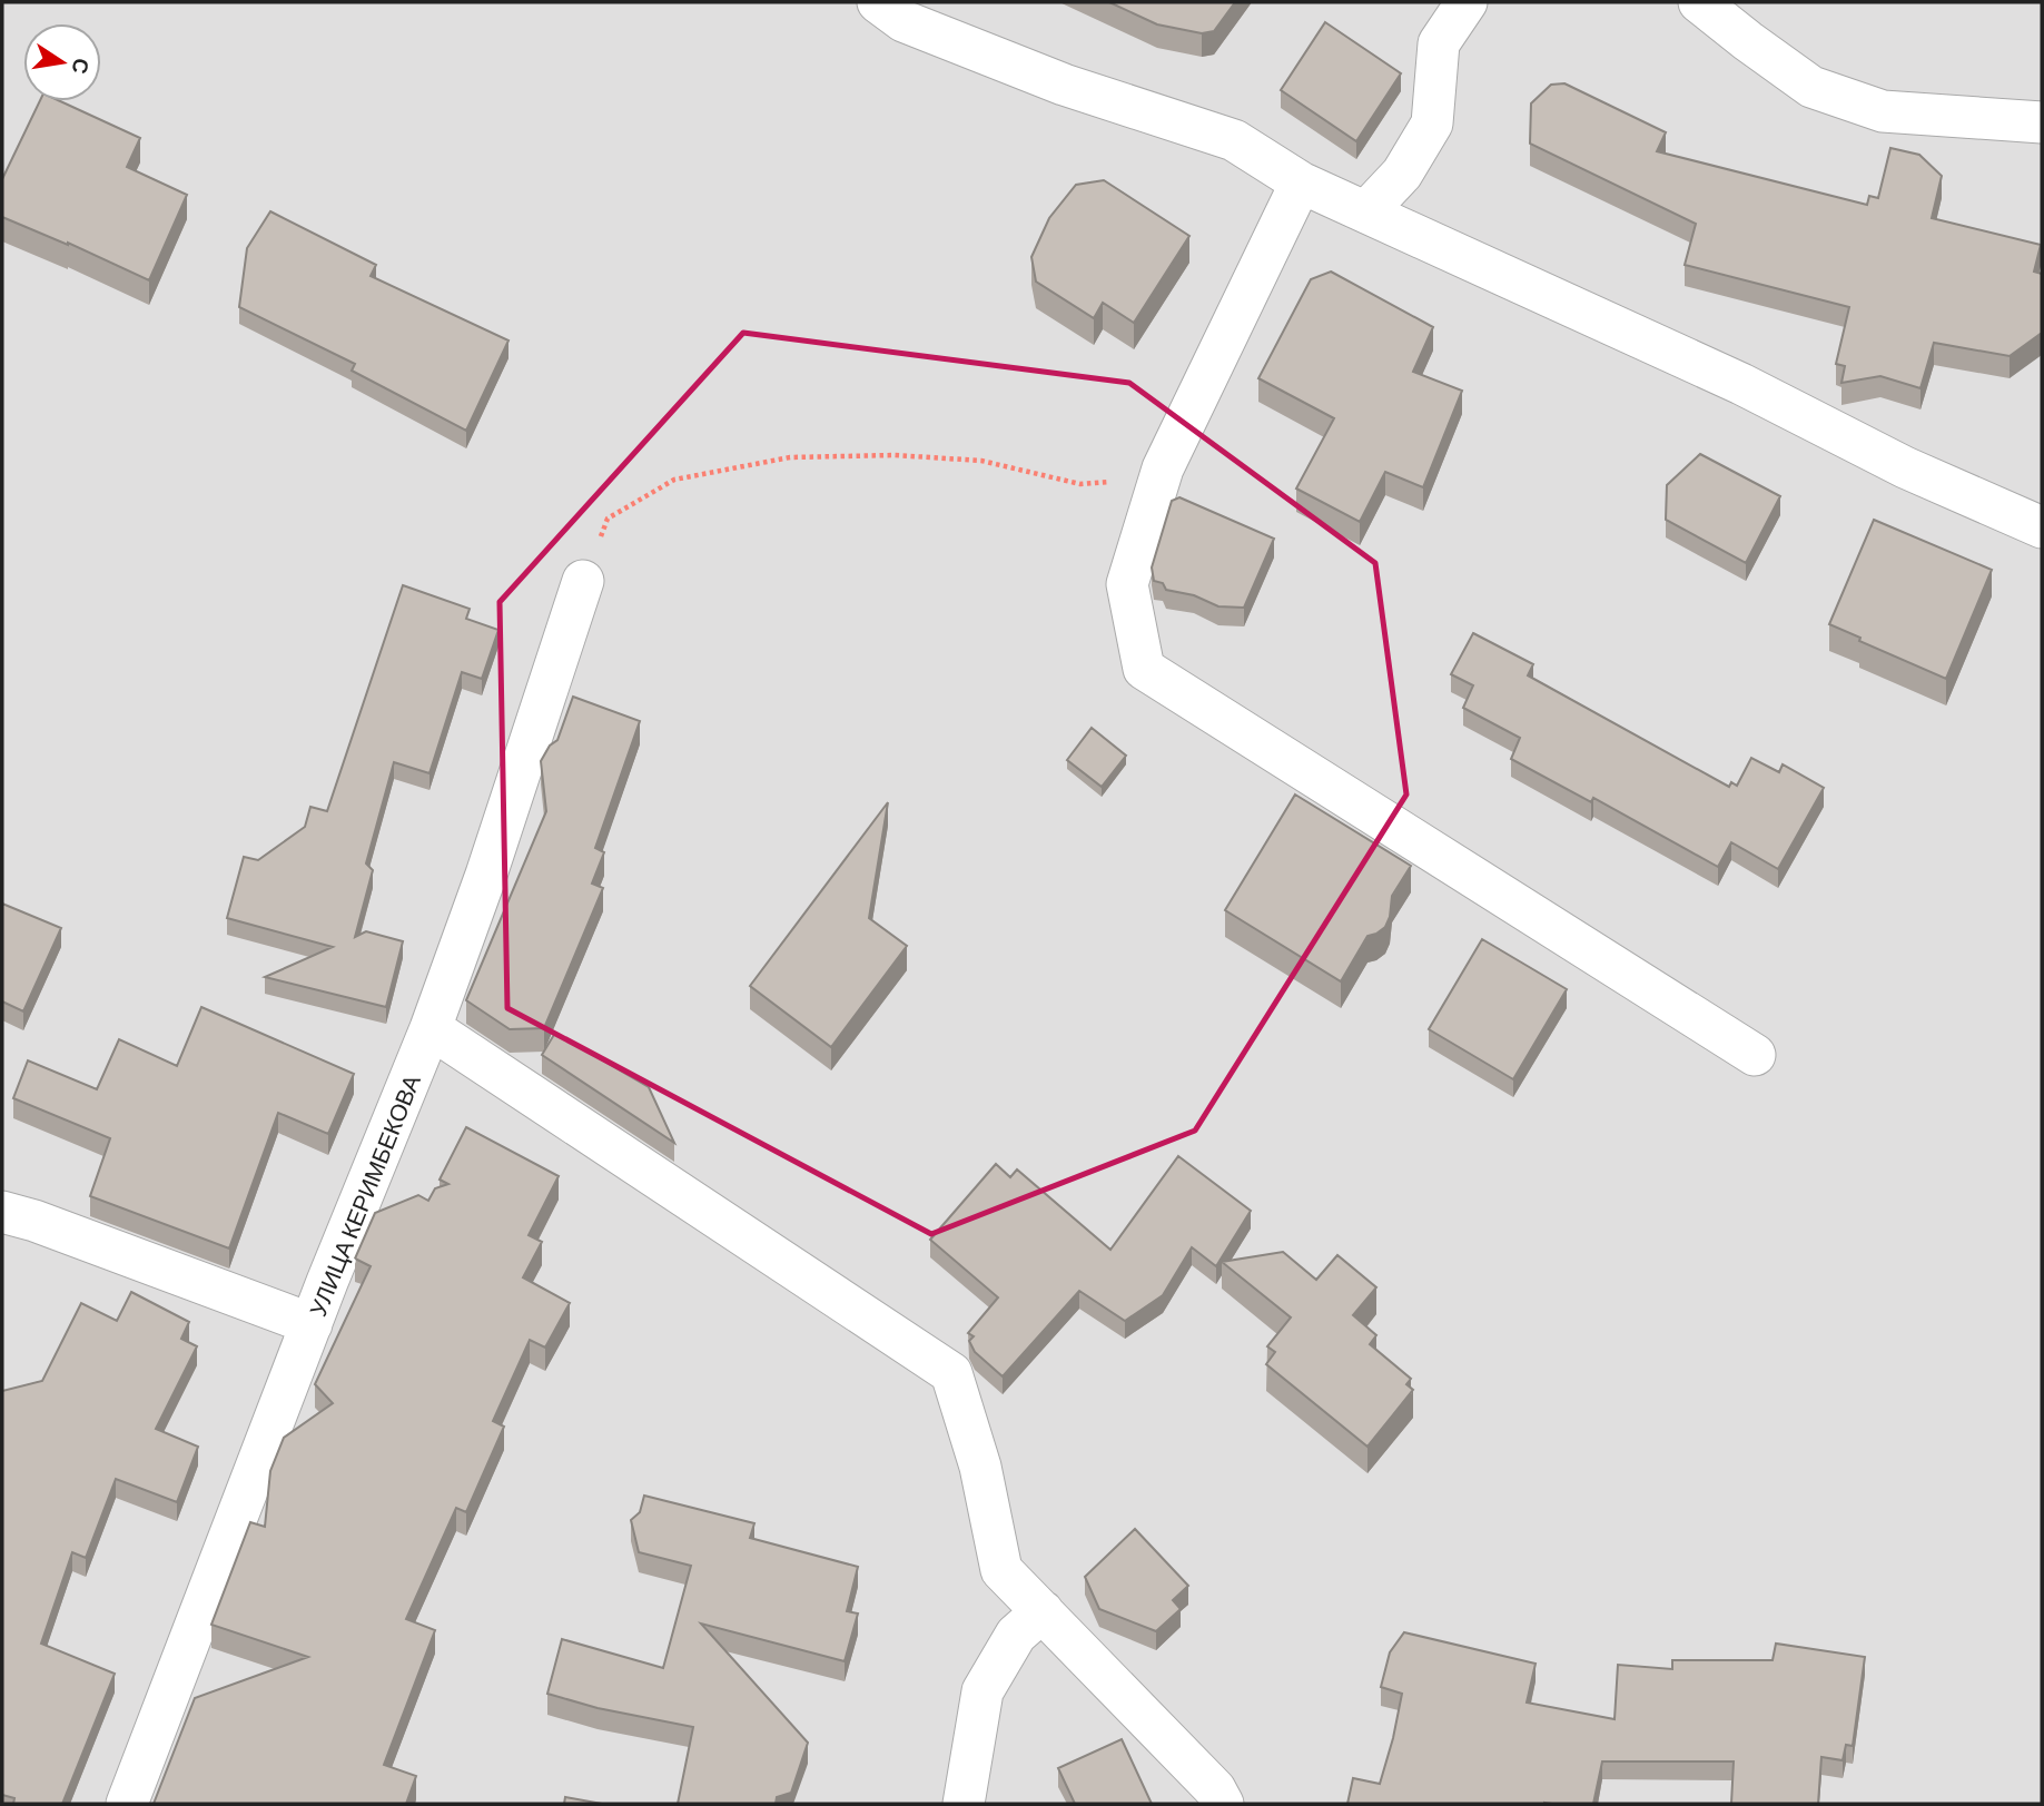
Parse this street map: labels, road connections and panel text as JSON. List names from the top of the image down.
{
  "streets": {
    "street": ["УЛИЦА КЕРИМБЕКОВА"]
  },
  "north": "right"
}
